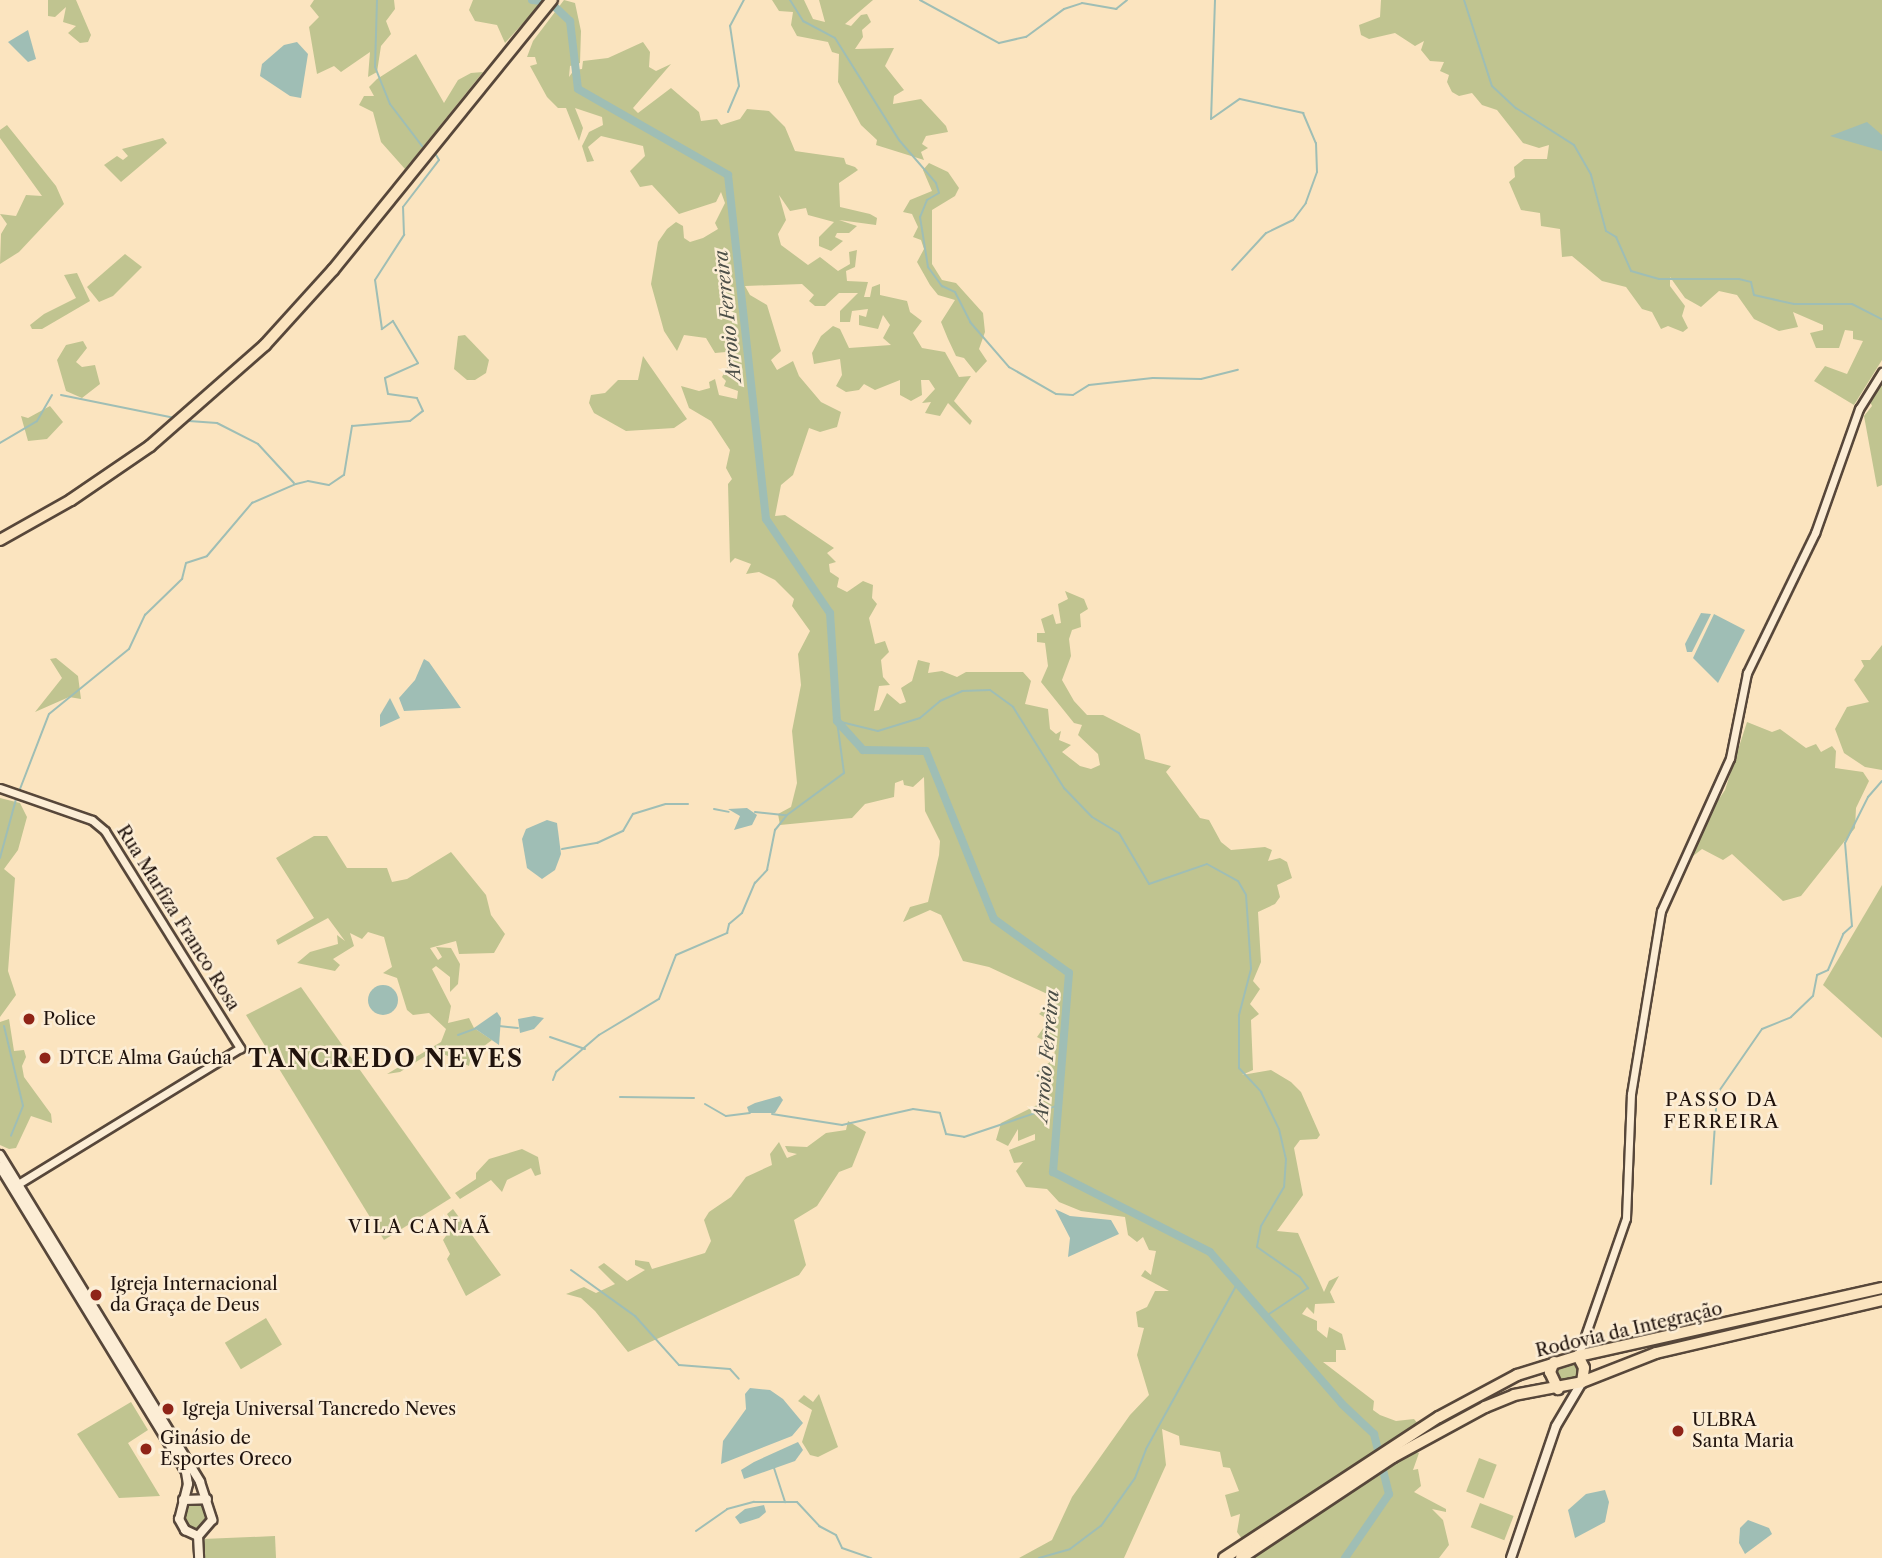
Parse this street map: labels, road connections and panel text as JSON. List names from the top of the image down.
{
  "streets": {
    "highway": ["Rodovia da Integração"],
    "street": ["Rua Marfiza Franco Rosa"]
  },
  "districts": ["TANCREDO NEVES", "PASSO DA FERREIRA", "VILA CANAÃ"],
  "water": ["Arroio Ferreira"],
  "places": [
    "Police",
    "DTCE Alma Gaúcha",
    "Igreja Internacional da Graça de Deus",
    "Igreja Universal Tancredo Neves",
    "ULBRA Santa Maria",
    "Ginásio de Esportes Oreco"
  ]
}
